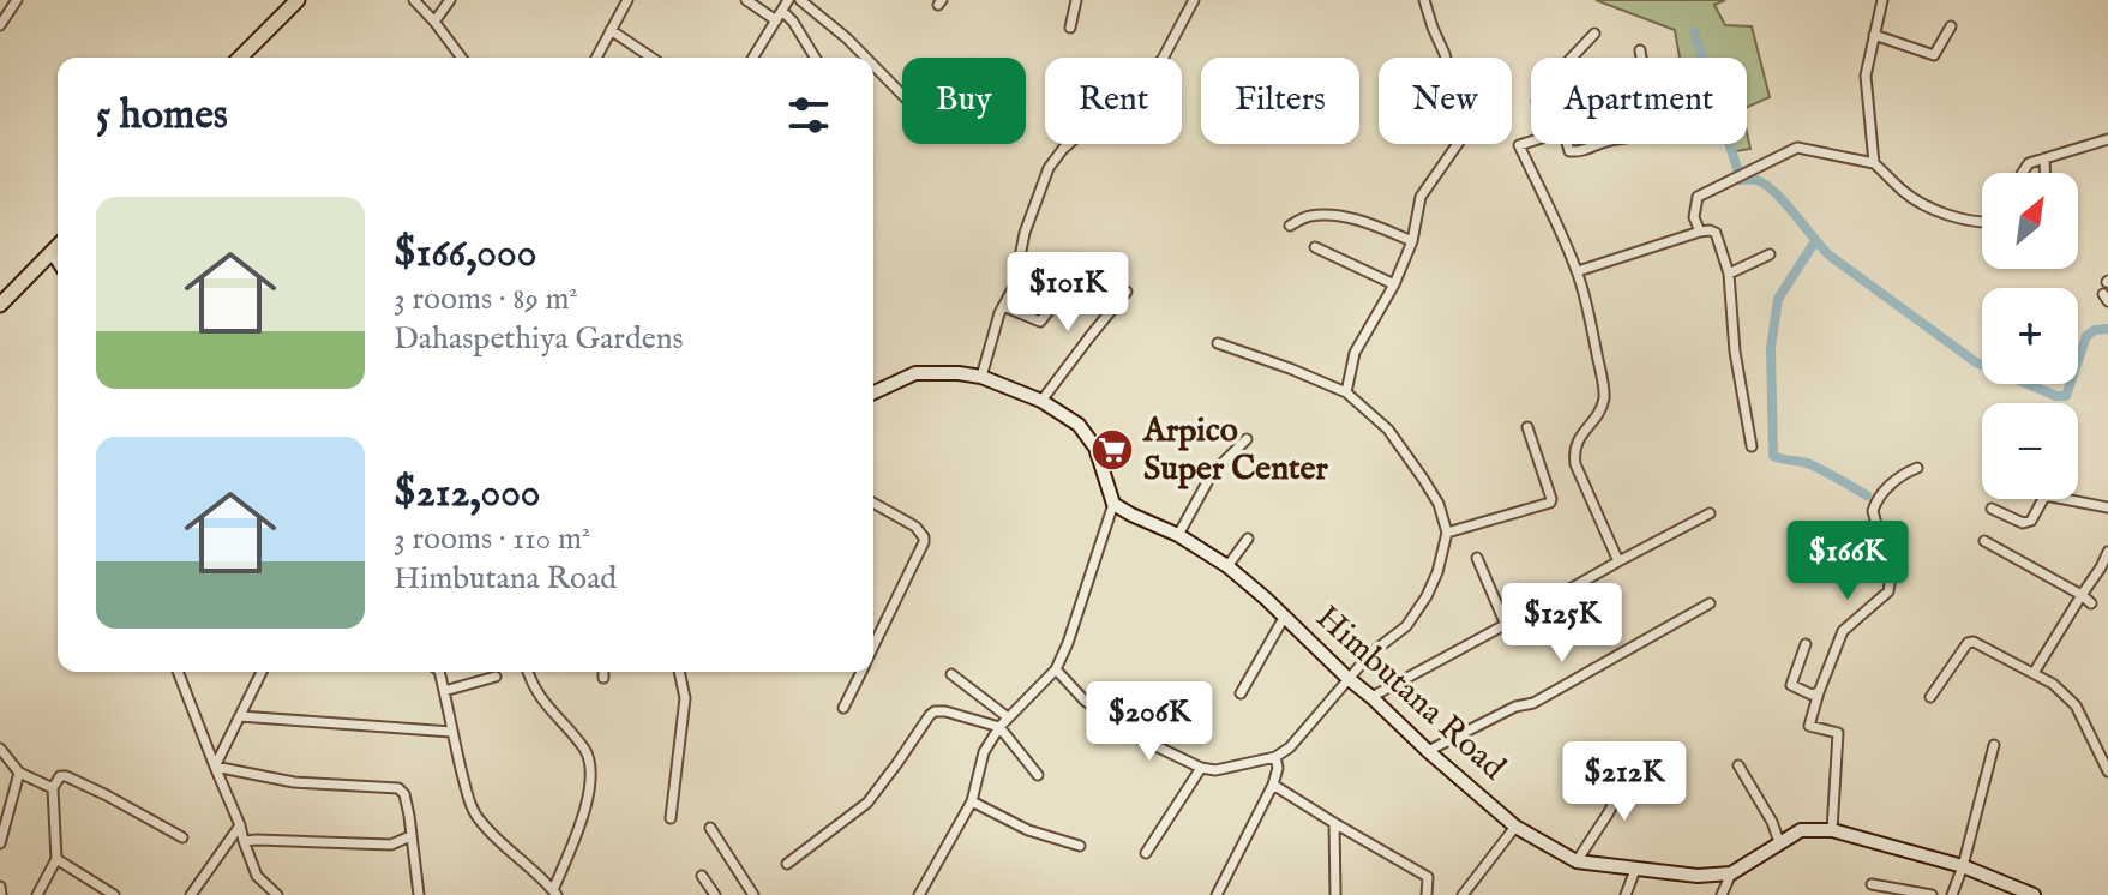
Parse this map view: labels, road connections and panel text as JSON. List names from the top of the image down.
{
  "streets": {
    "street": ["Himbutana Road"]
  },
  "places": {
    "supermarket": ["Arpico Super Center"]
  },
  "north": "top right",
  "page": {
    "chip": [
      "Buy",
      "Rent",
      "Filters",
      "New",
      "Apartment"
    ],
    "heading": "5 homes",
    "map_buttons": ["+", "−"],
    "list": [
      {
        "name": "$166,000",
        "note": "3 rooms · 89 m² · Dahaspethiya Gardens"
      },
      {
        "name": "$212,000",
        "note": "3 rooms · 110 m² · Himbutana Road"
      }
    ],
    "price": [
      "$101K",
      "$166K",
      "$125K",
      "$206K",
      "$212K"
    ]
  }
}
